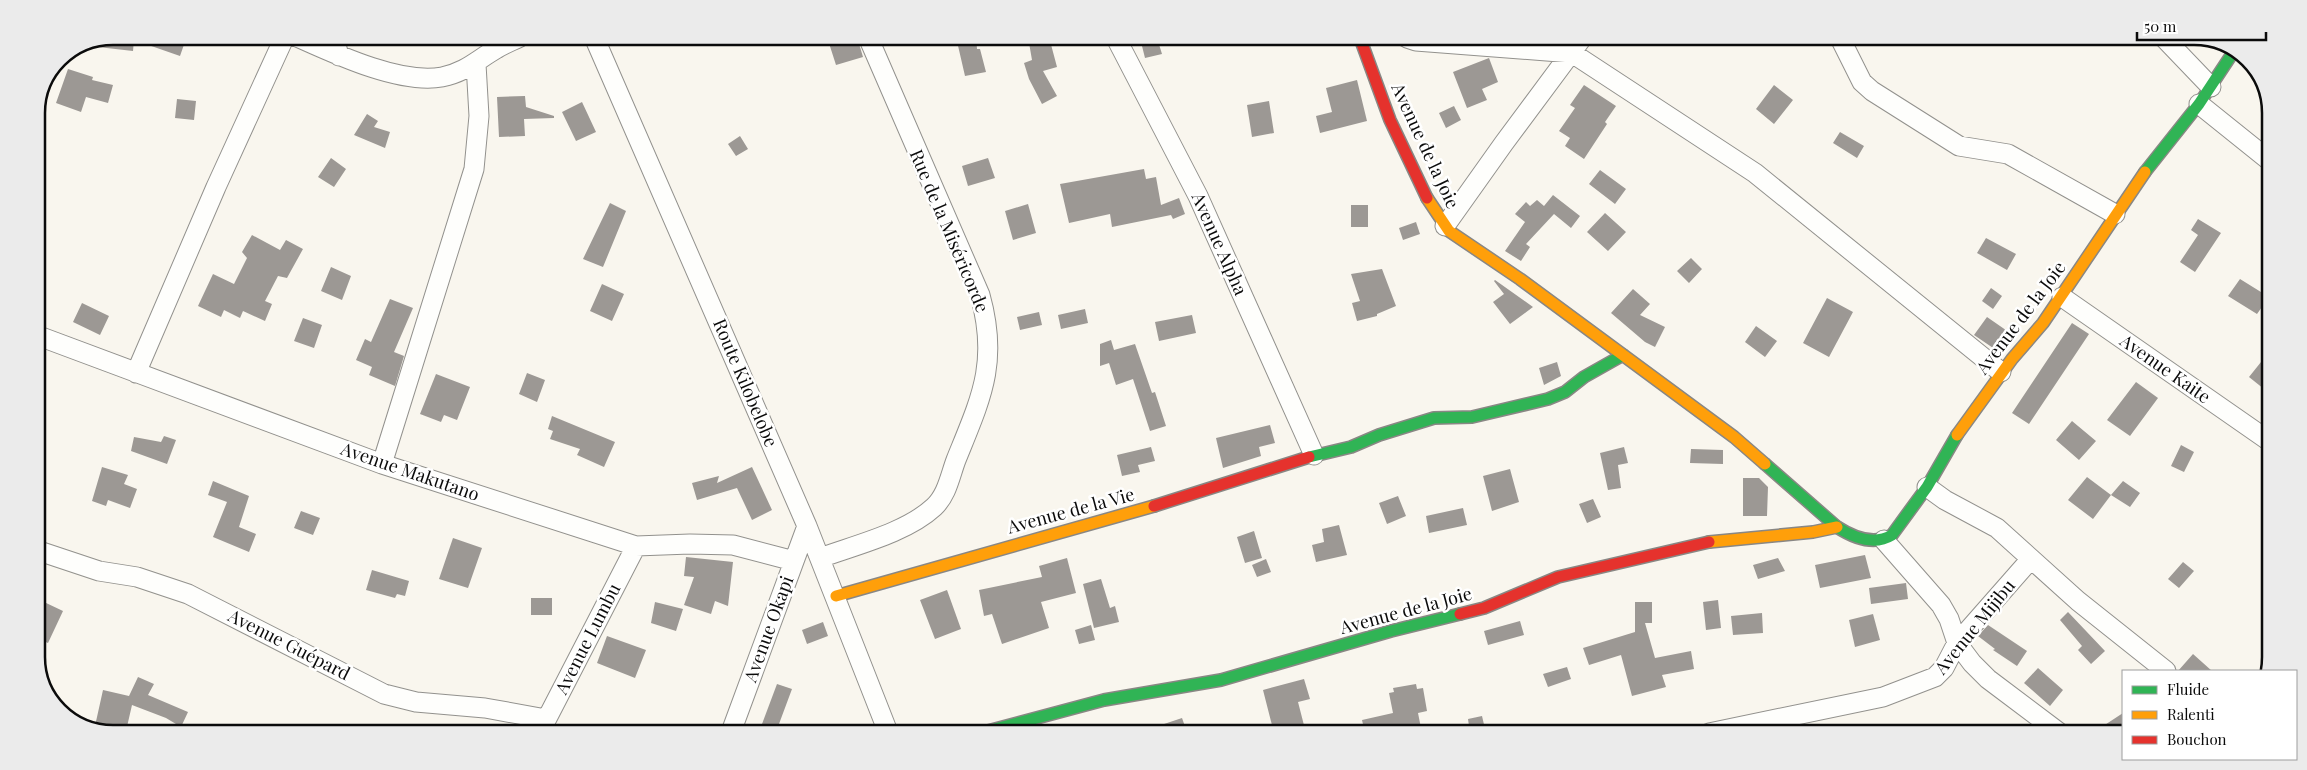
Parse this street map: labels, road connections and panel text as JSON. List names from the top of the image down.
{
  "streets": {
    "street": [
      "Avenue de la Joie",
      "Rue de la Miséricorde",
      "Avenue Alpha",
      "Avenue Kaite",
      "Route Kilobelobe",
      "Avenue Makutano",
      "Avenue de la Vie",
      "Avenue Mijibu",
      "Avenue Okapi",
      "Avenue Lumbu",
      "Avenue Guépard"
    ]
  },
  "crossings": [
    ["Avenue de la Joie", "Avenue Kaite"],
    ["Avenue de la Joie", "Avenue de la Vie"],
    ["Rue de la Miséricorde", "Route Kilobelobe"],
    ["Avenue Alpha", "Avenue de la Vie"],
    ["Route Kilobelobe", "Avenue de la Vie"],
    ["Route Kilobelobe", "Avenue Okapi"],
    ["Avenue Makutano", "Avenue Okapi"],
    ["Avenue Makutano", "Avenue Lumbu"],
    ["Avenue Lumbu", "Avenue Guépard"]
  ],
  "legend": ["Fluide", "Ralenti", "Bouchon"],
  "scale_bar": "50 m"
}
